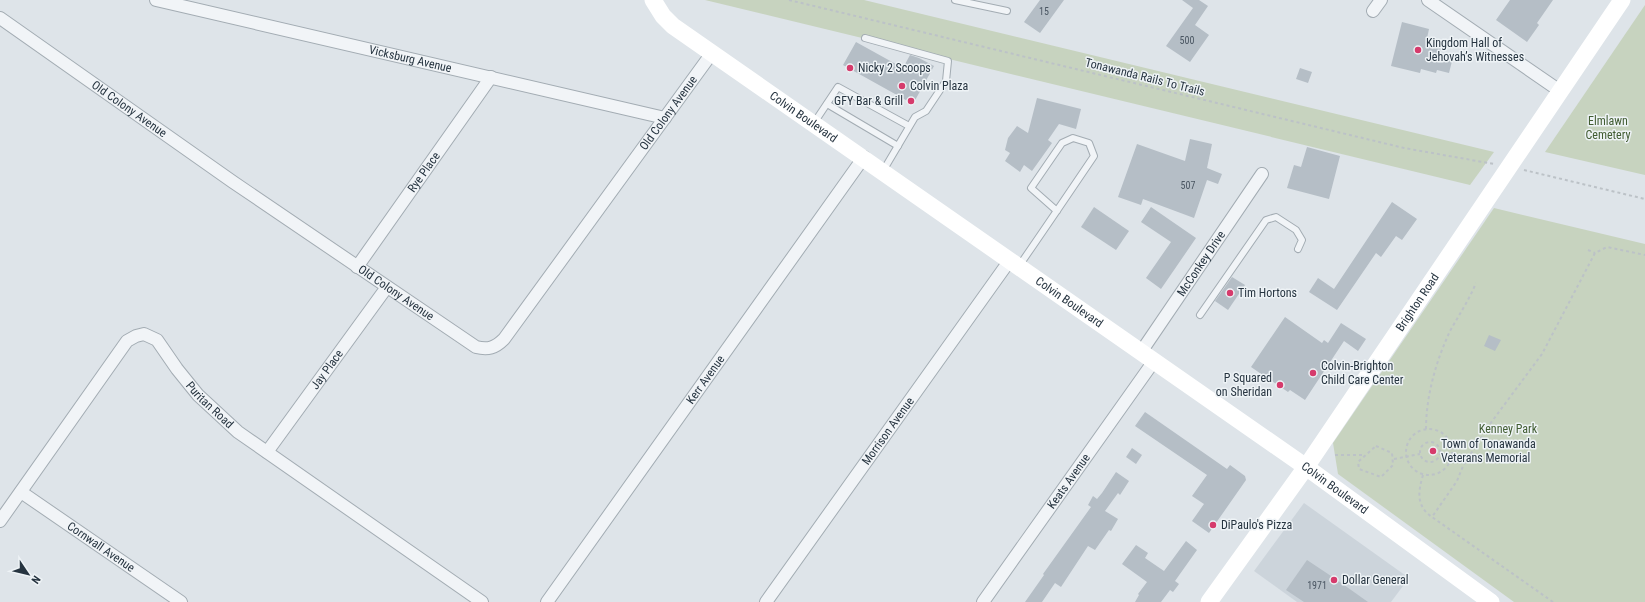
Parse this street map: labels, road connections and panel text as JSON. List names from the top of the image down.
{
  "streets": {
    "street": [
      "Vicksburg Avenue",
      "Old Colony Avenue",
      "Colvin Boulevard",
      "Rye Place",
      "McConkey Drive",
      "Brighton Road",
      "Jay Place",
      "Kerr Avenue",
      "Puritan Road",
      "Morrison Avenue",
      "Keats Avenue",
      "Cornwall Avenue"
    ],
    "path": ["Tonawanda Rails To Trails"]
  },
  "crossings": [
    ["Vicksburg Avenue", "Old Colony Avenue"],
    ["Vicksburg Avenue", "Rye Place"],
    ["Old Colony Avenue", "Colvin Boulevard"],
    ["Old Colony Avenue", "Rye Place"],
    ["Old Colony Avenue", "Jay Place"],
    ["Colvin Boulevard", "McConkey Drive"],
    ["Colvin Boulevard", "Brighton Road"],
    ["Colvin Boulevard", "Kerr Avenue"],
    ["Colvin Boulevard", "Morrison Avenue"],
    ["Colvin Boulevard", "Keats Avenue"],
    ["McConkey Drive", "Keats Avenue"],
    ["Jay Place", "Puritan Road"],
    ["Puritan Road", "Cornwall Avenue"]
  ],
  "parks": ["Elmlawn Cemetery", "Kenney Park"],
  "places": [
    "Kingdom Hall of Jehovah’s Witnesses",
    "Nicky 2 Scoops",
    "Colvin Plaza",
    "GFY Bar & Grill",
    "Tim Hortons",
    "Colvin-Brighton Child Care Center",
    "P Squared on Sheridan",
    "Town of Tonawanda Veterans Memorial",
    "DiPaulo's Pizza",
    "Dollar General"
  ],
  "house_numbers": [
    "15",
    "500",
    "507",
    "1971"
  ],
  "north": "bottom right"
}
